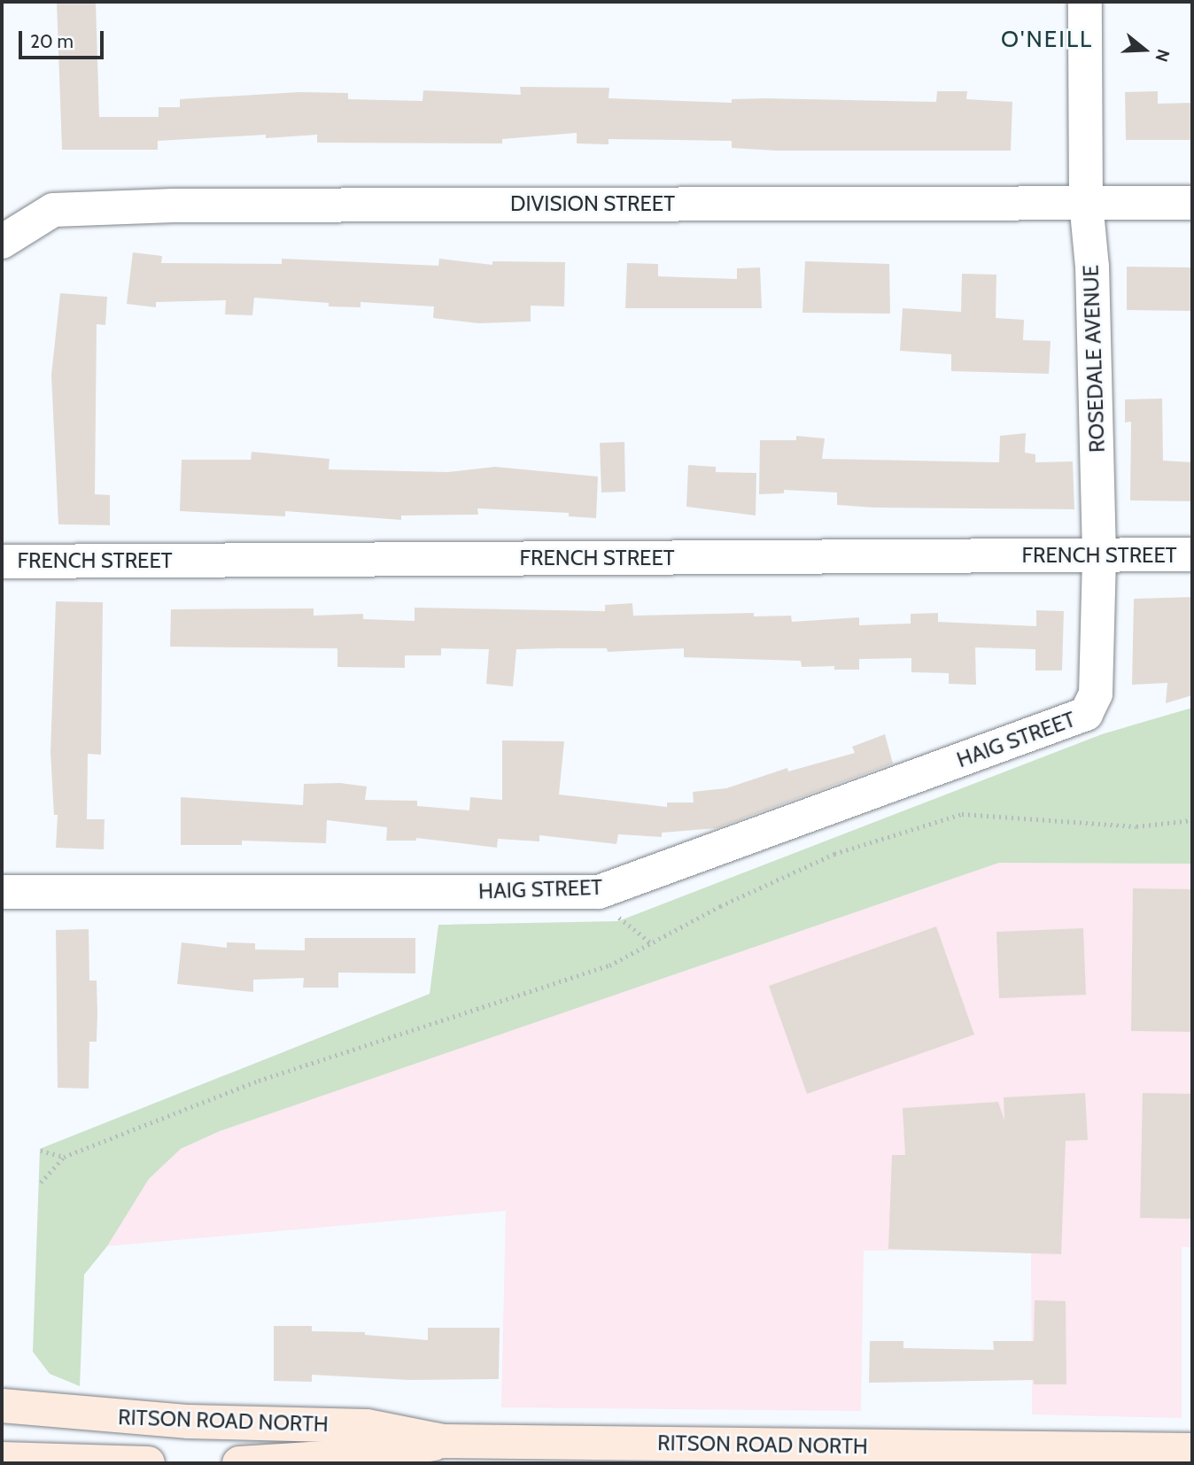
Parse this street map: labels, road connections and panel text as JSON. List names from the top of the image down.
{
  "streets": {
    "main road": ["RITSON ROAD NORTH"],
    "street": [
      "DIVISION STREET",
      "ROSEDALE AVENUE",
      "FRENCH STREET",
      "HAIG STREET"
    ]
  },
  "crossings": [
    ["DIVISION STREET", "ROSEDALE AVENUE"],
    ["ROSEDALE AVENUE", "FRENCH STREET"],
    ["ROSEDALE AVENUE", "HAIG STREET"]
  ],
  "districts": ["O'NEILL"],
  "scale_bar": "20 m",
  "north": "right"
}
